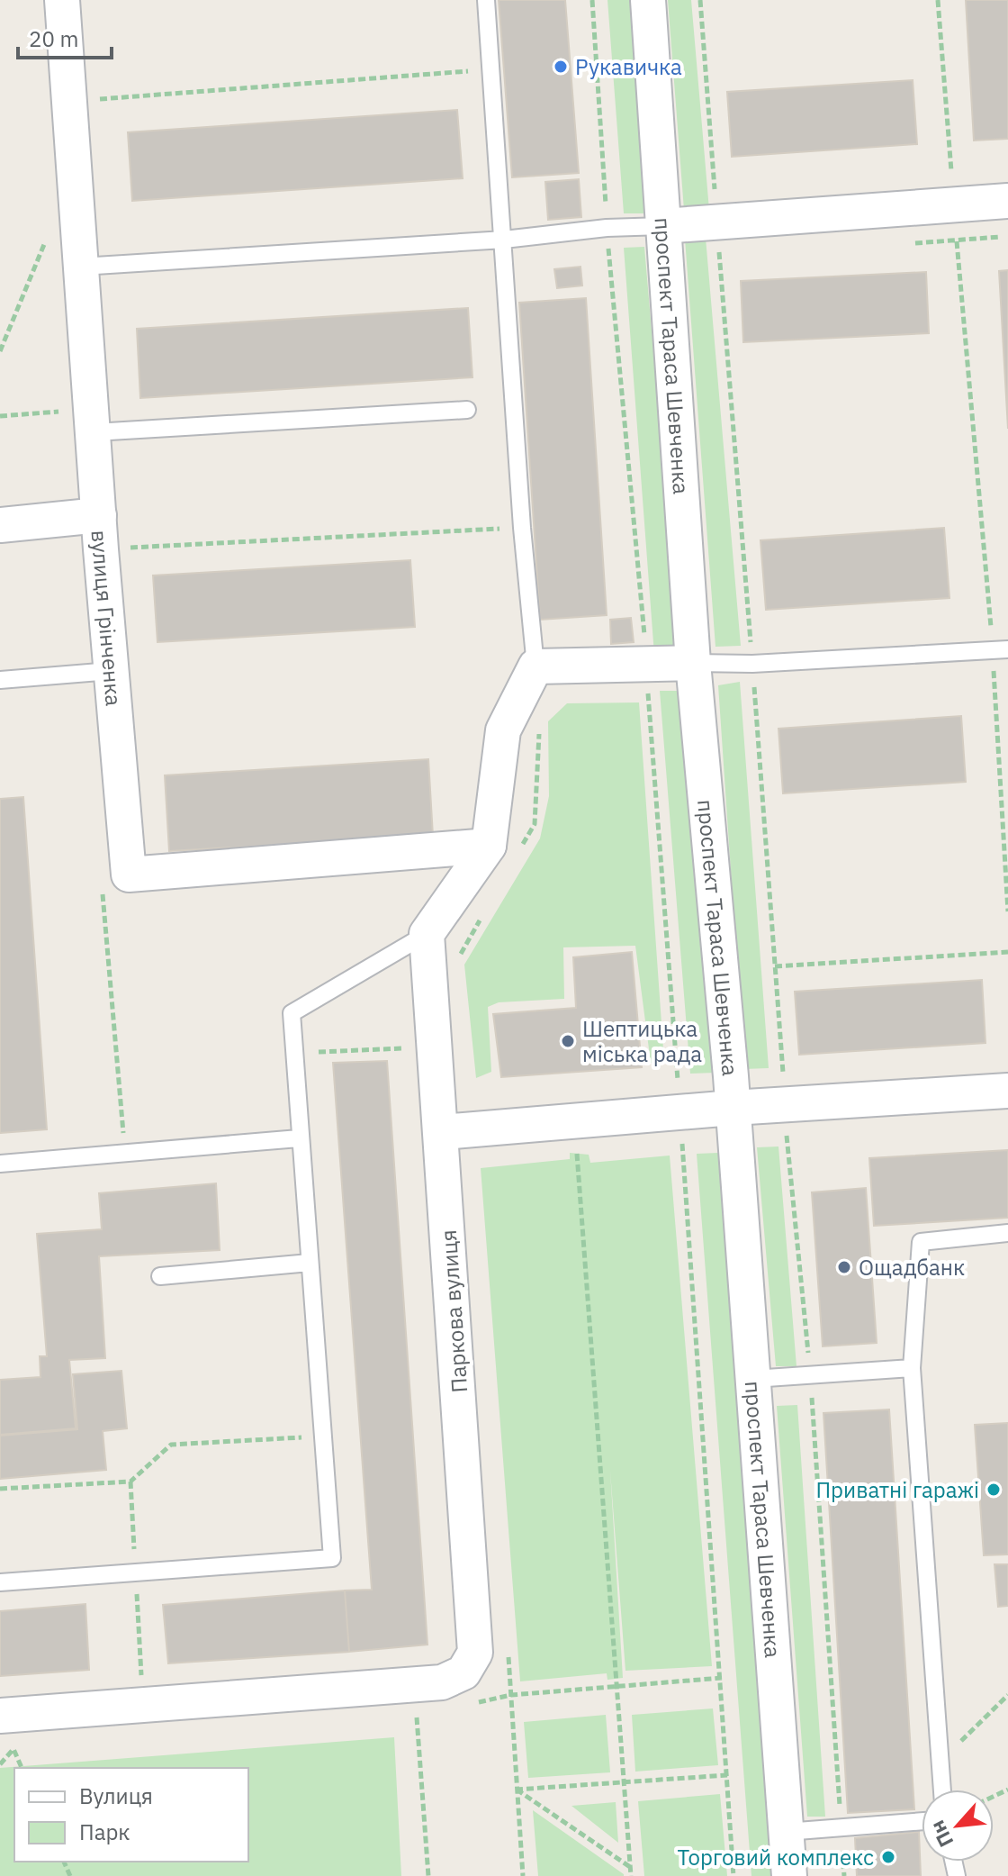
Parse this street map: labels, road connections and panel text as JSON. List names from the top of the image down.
{
  "streets": {
    "street": ["проспект Тараса Шевченка", "вулиця Грінченка", "Паркова вулиця"]
  },
  "places": [
    "Рукавичка",
    "Шептицька міська рада",
    "Ощадбанк",
    "Приватні гаражі",
    "Торговий комплекс"
  ],
  "legend": ["Вулиця", "Парк"],
  "scale_bar": "20 m",
  "north": "bottom left"
}
